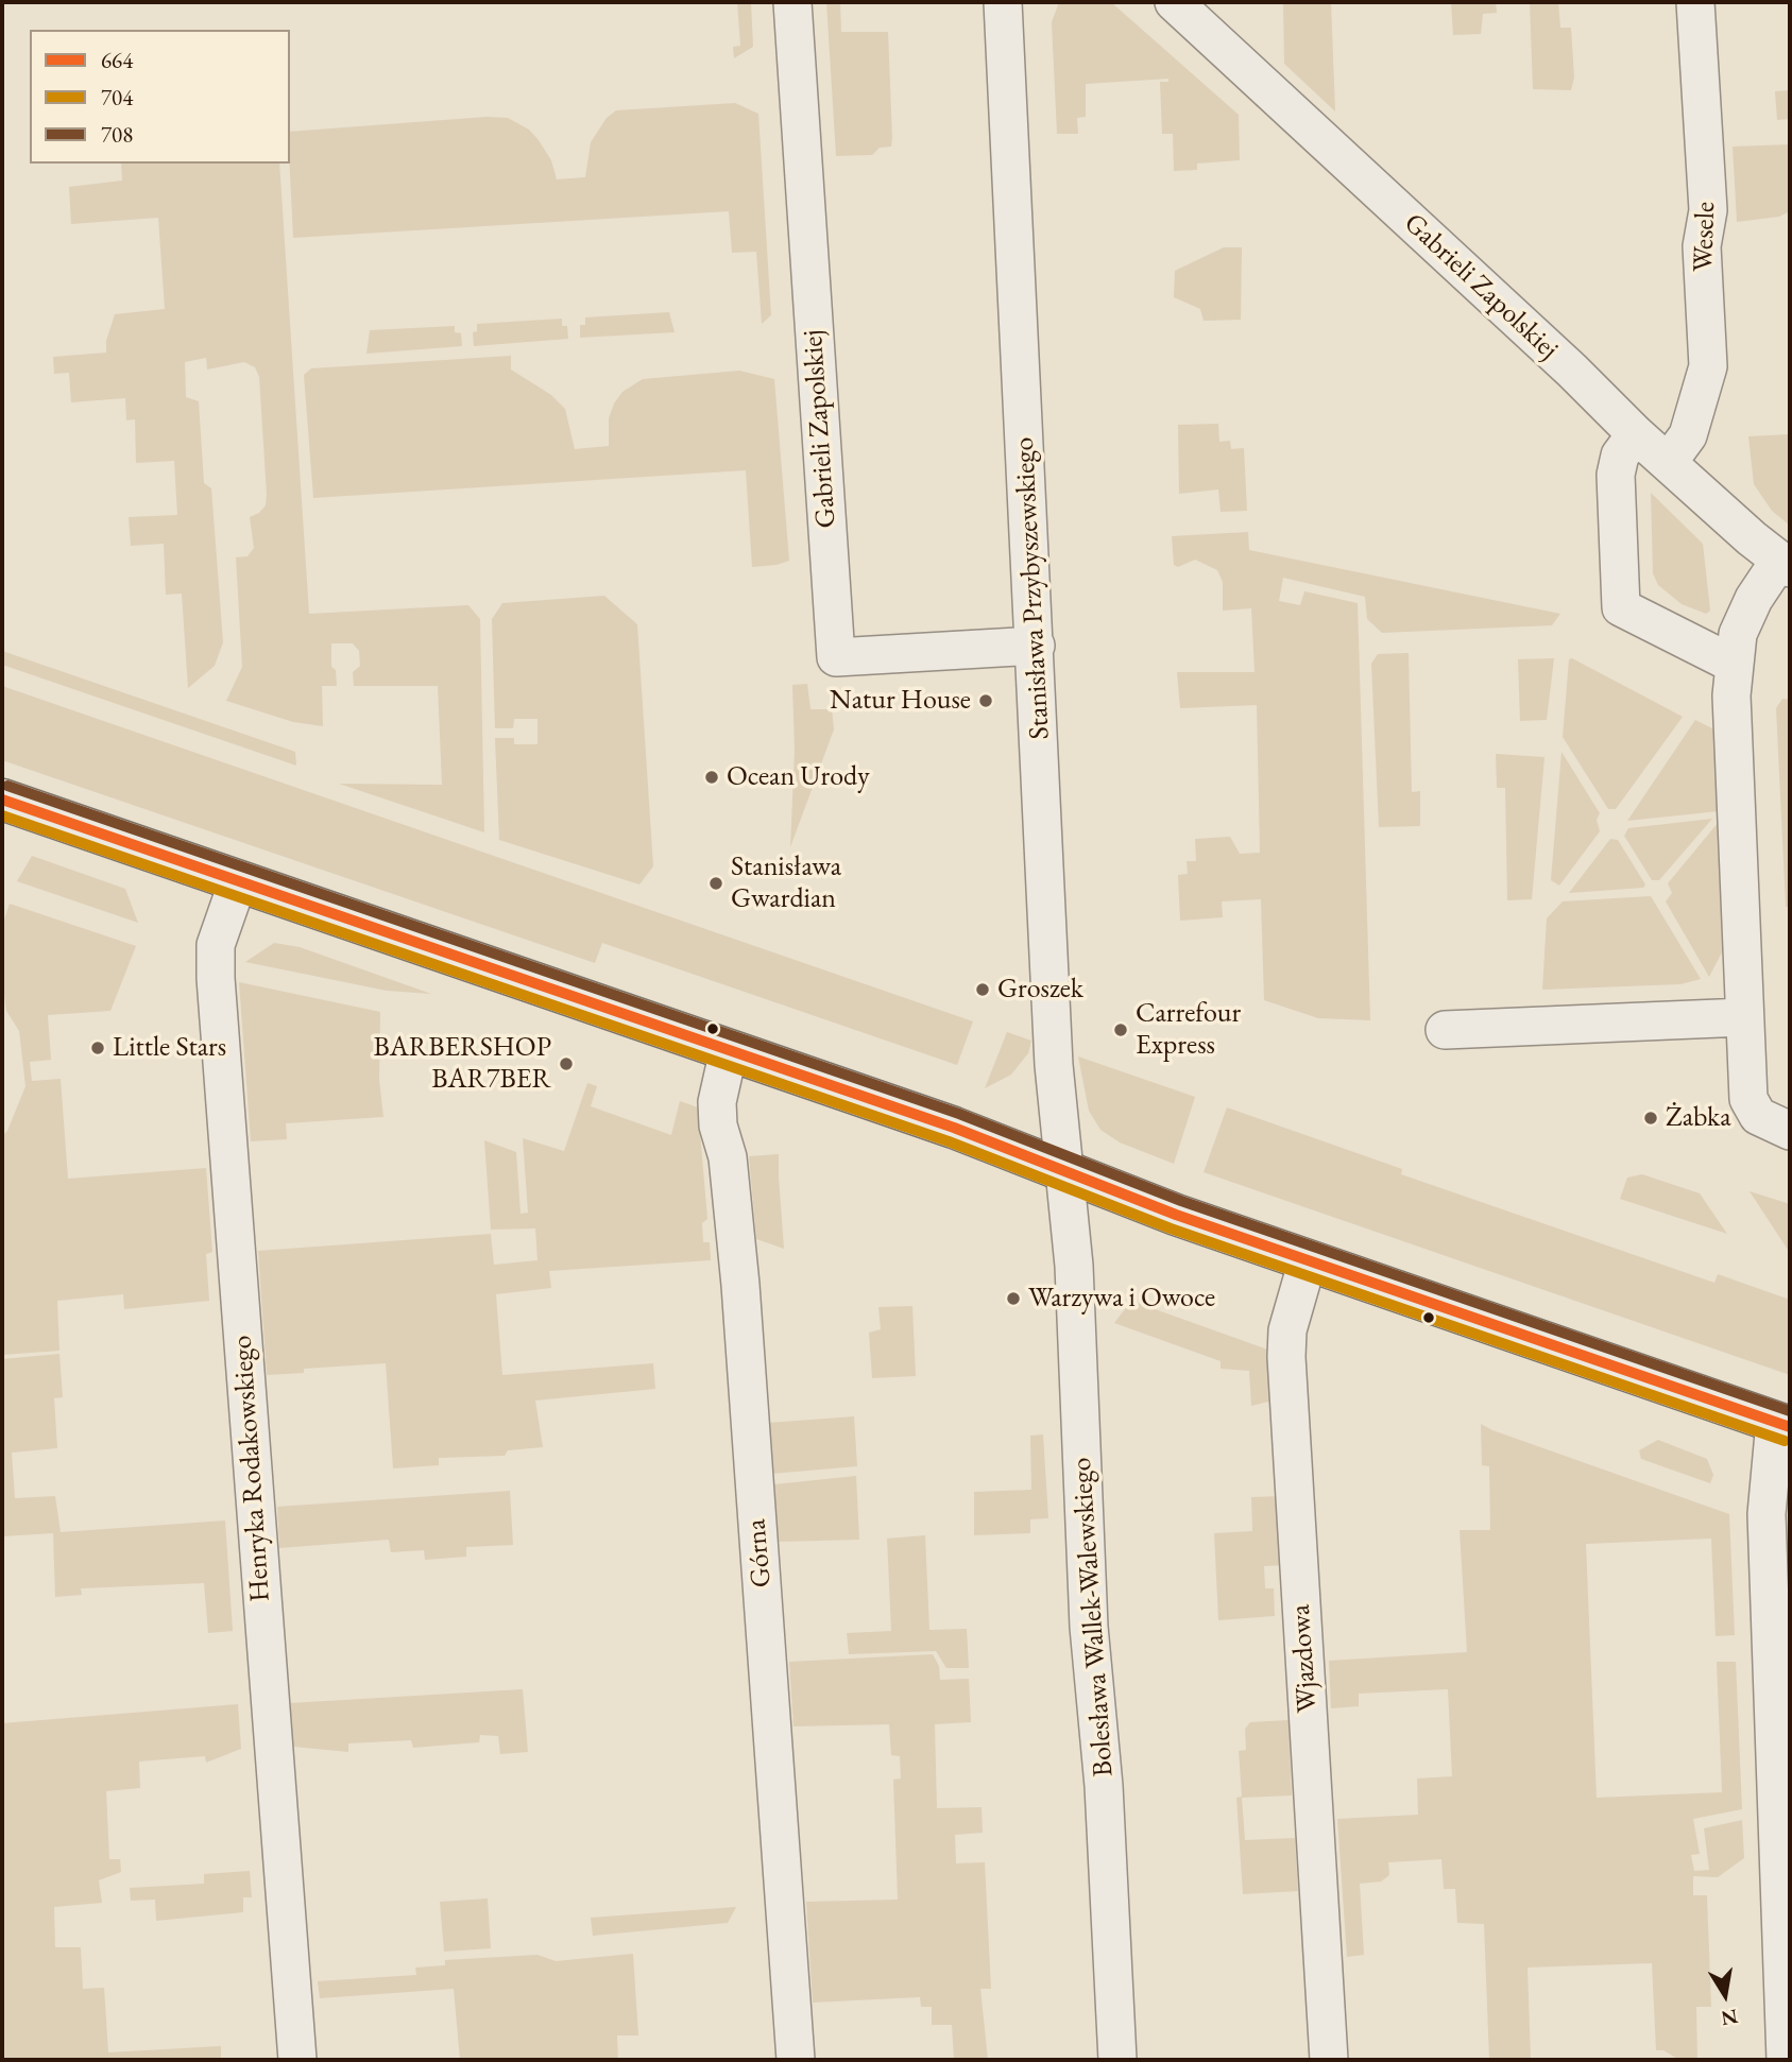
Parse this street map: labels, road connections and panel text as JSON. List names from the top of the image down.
{
  "streets": {
    "street": [
      "Wesele",
      "Gabrieli Zapolskiej",
      "Stanisława Przybyszewskiego",
      "Henryka Rodakowskiego",
      "Górna",
      "Bolesława Wallek-Walewskiego",
      "Wjazdowa"
    ]
  },
  "crossings": [
    ["Wesele", "Gabrieli Zapolskiej"],
    ["Gabrieli Zapolskiej", "Stanisława Przybyszewskiego"],
    ["Stanisława Przybyszewskiego", "Bolesława Wallek-Walewskiego"]
  ],
  "places": [
    "Natur House",
    "Ocean Urody",
    "Stanisława Gwardian",
    "Groszek",
    "Carrefour Express",
    "Little Stars",
    "BARBERSHOP BAR7BER",
    "Żabka",
    "Warzywa i Owoce"
  ],
  "lines": ["transit line 708", "transit line 664", "transit line 704"],
  "legend": ["664", "704", "708"],
  "north": "bottom"
}
